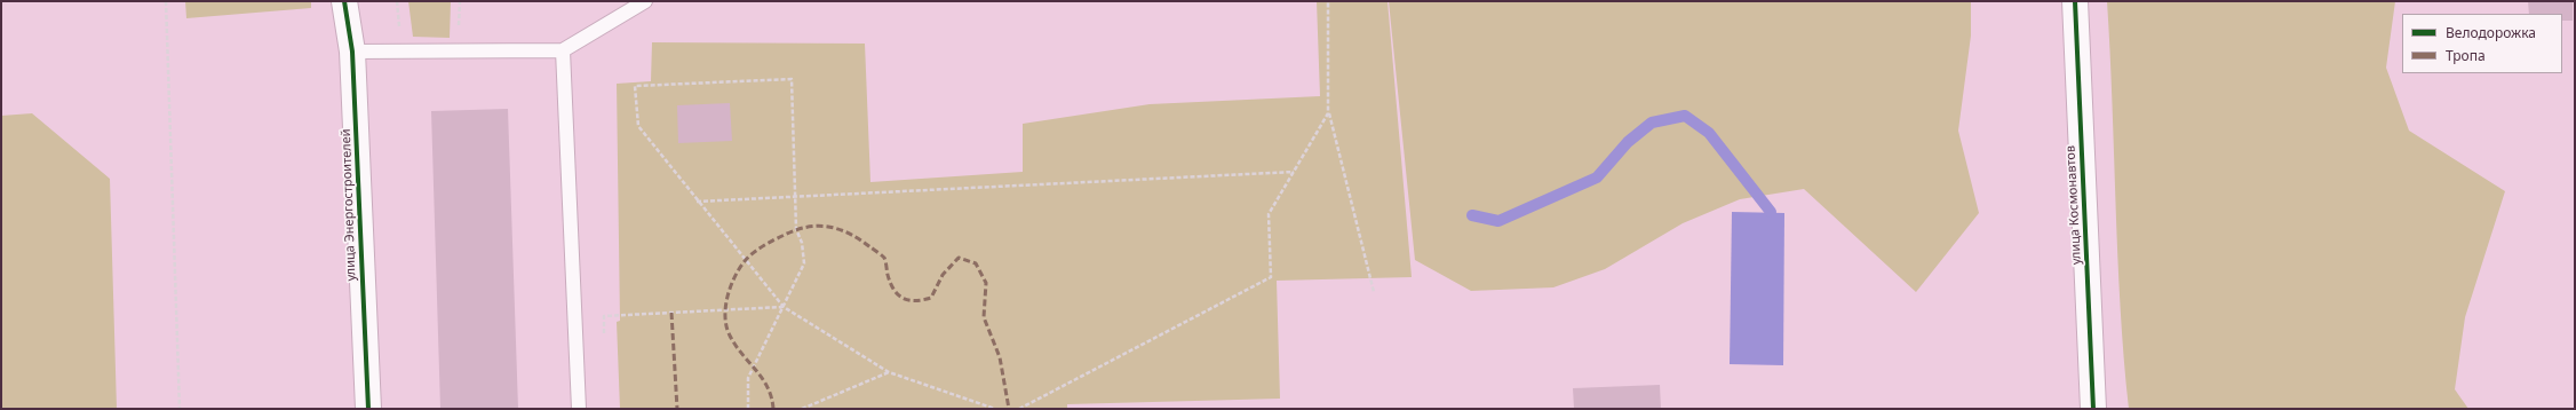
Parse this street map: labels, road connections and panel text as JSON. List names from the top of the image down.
{
  "streets": {
    "street": ["улица Энергостроителей", "улица Космонавтов"]
  },
  "legend": ["Велодорожка", "Тропа"]
}
